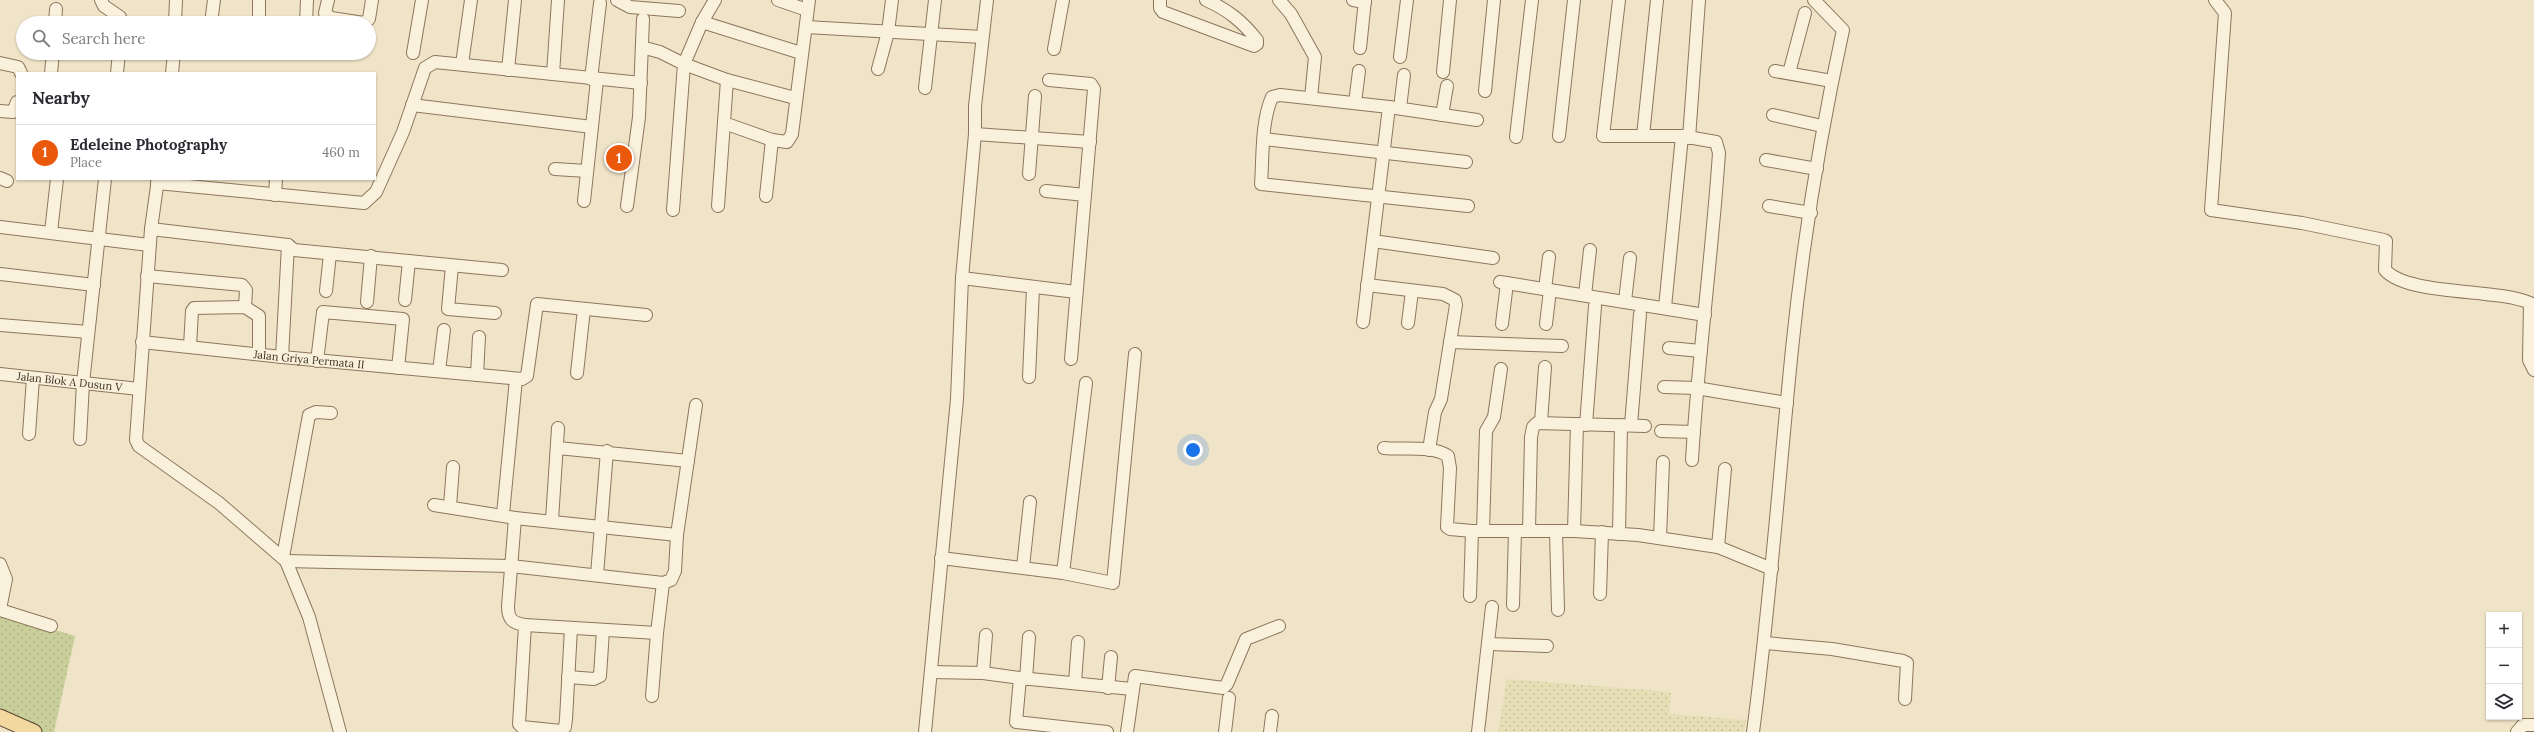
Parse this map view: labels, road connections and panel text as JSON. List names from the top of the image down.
{
  "streets": {
    "street": ["Jalan Griya Permata II", "Jalan Blok A Dusun V"]
  },
  "page": {
    "search": "Search here",
    "heading": "Nearby",
    "list": [
      {
        "mark": "1",
        "name": "Edeleine Photography",
        "note": "Place",
        "value": "460 m"
      }
    ],
    "pins": "1",
    "map_buttons": ["+", "−"]
  }
}
